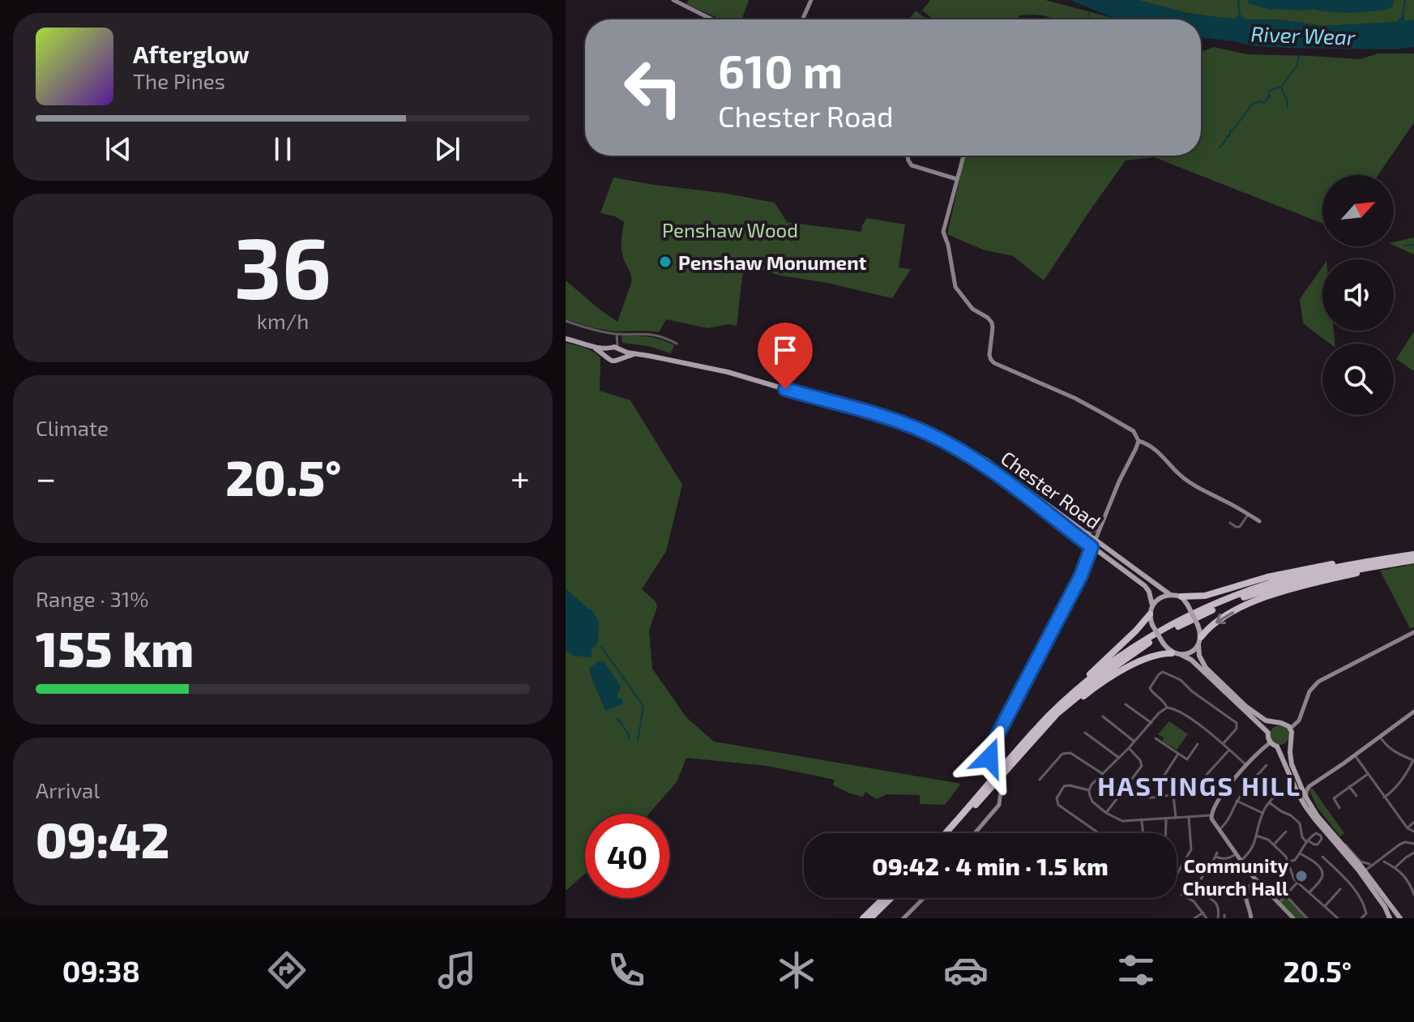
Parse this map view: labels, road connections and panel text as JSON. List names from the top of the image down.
{
  "streets": {
    "main road": ["Chester Road"]
  },
  "districts": ["HASTINGS HILL"],
  "water": ["River Wear"],
  "parks": ["Penshaw Wood"],
  "places": ["Penshaw Monument", "Community Church Hall"],
  "north": "top right",
  "page": {
    "turn": ["610 m", "Chester Road"],
    "song": ["Afterglow", "The Pines"],
    "tile": [
      ["36", "km/h"],
      "Climate",
      ["Range · 31%", "155 km"],
      ["Arrival", "09:42"]
    ],
    "heat": ["−", "20.5°", "+"],
    "limit": "40",
    "trip": "09:42 · 4 min · 1.5 km",
    "tabs": ["09:38", "20.5°"]
  }
}
